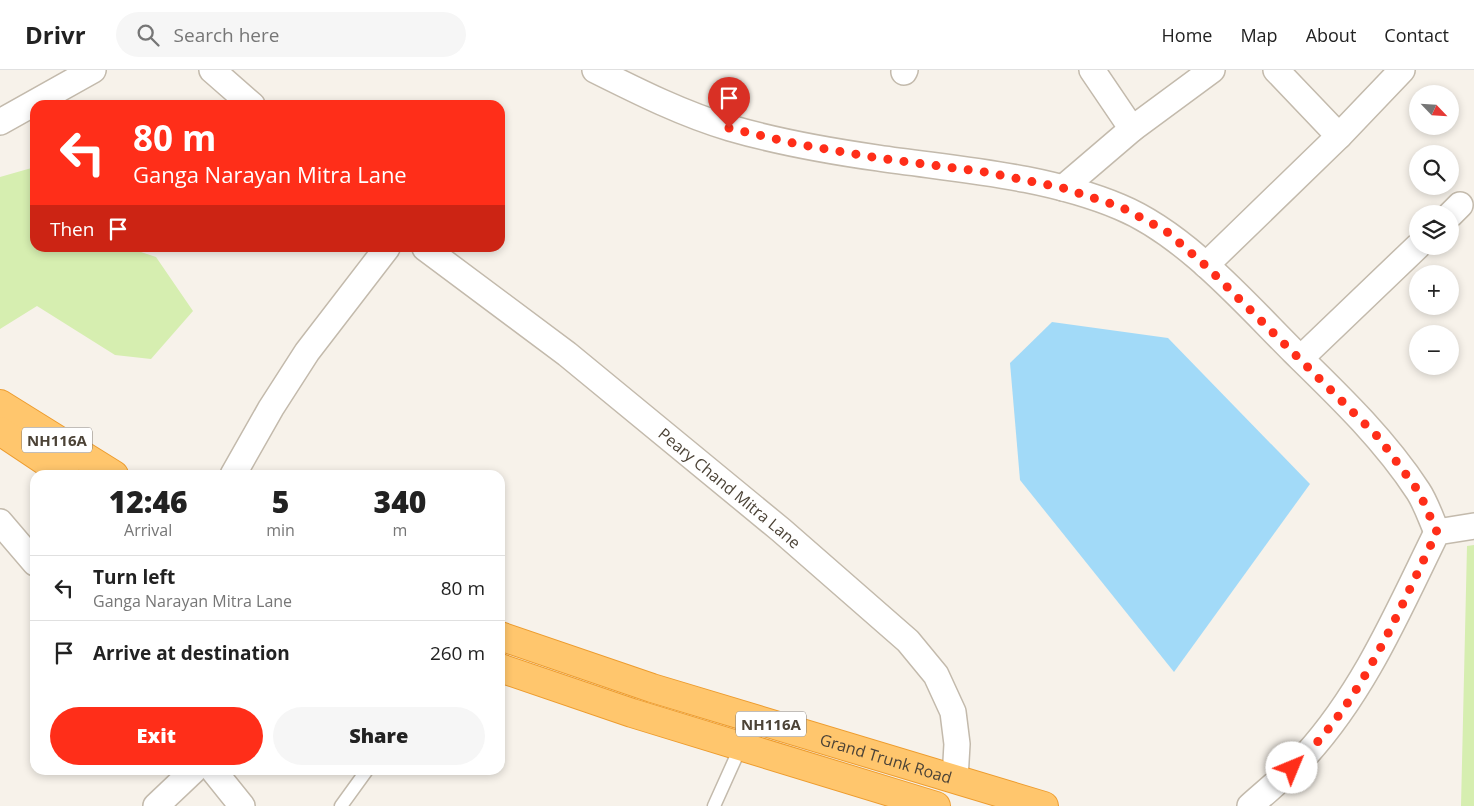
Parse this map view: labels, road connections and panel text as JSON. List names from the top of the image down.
{
  "streets": {
    "highway": ["NH116A", "Grand Trunk Road"],
    "street": ["Peary Chand Mitra Lane"]
  },
  "crossings": [
    ["Peary Chand Mitra Lane", "Grand Trunk Road"]
  ],
  "north": "bottom right",
  "page": {
    "header": "Drivr",
    "search": "Search here",
    "nav": [
      "Home",
      "Map",
      "About",
      "Contact"
    ],
    "map_buttons": ["+", "−"],
    "turn": ["80 m", "Ganga Narayan Mitra Lane"],
    "then": "Then",
    "eta": [
      "12:46",
      "Arrival",
      "5",
      "min",
      "340",
      "m"
    ],
    "list": [
      {
        "name": "Turn left",
        "note": "Ganga Narayan Mitra Lane",
        "value": "80 m"
      },
      {
        "name": "Arrive at destination",
        "value": "260 m"
      }
    ],
    "buttons": ["Exit", "Share"]
  }
}
